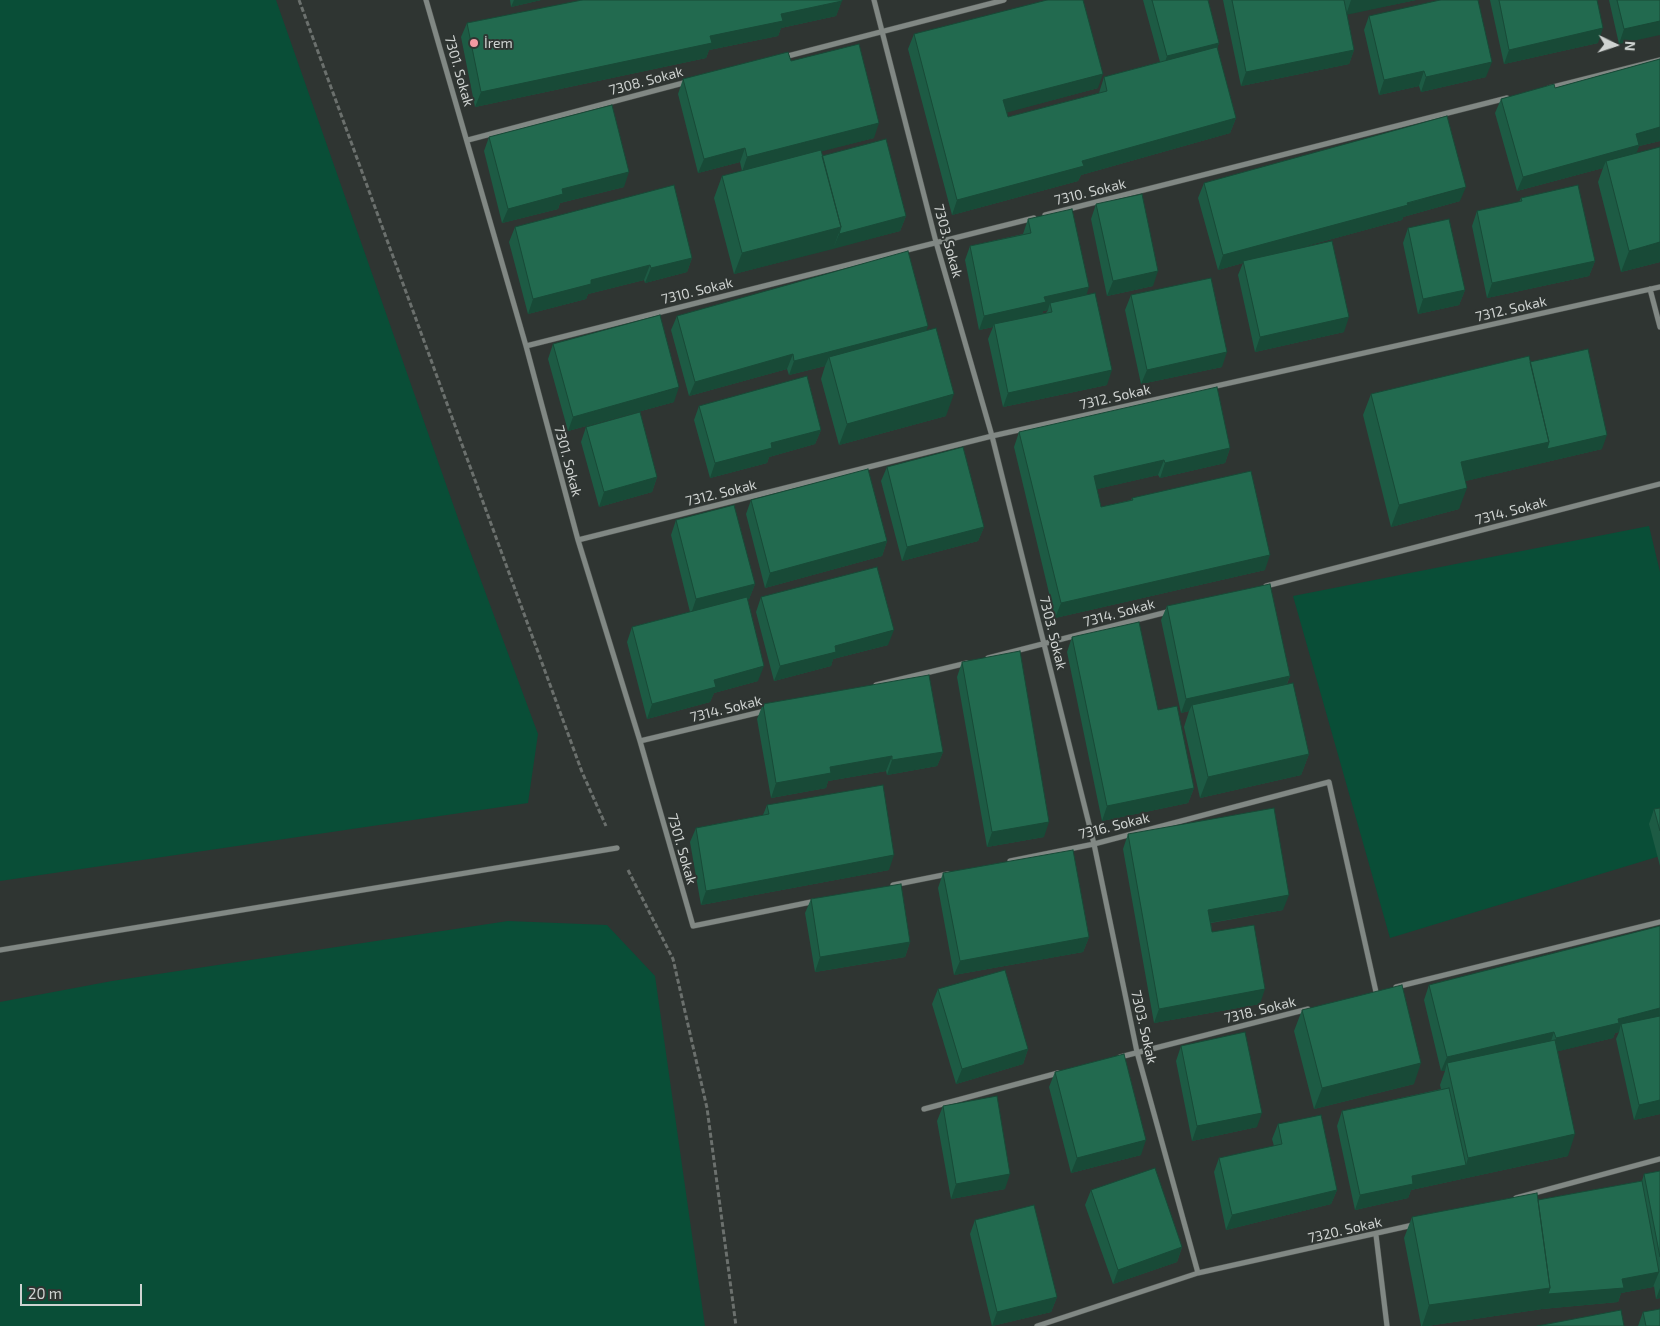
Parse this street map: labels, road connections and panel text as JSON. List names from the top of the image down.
{
  "streets": {
    "street": [
      "7301. Sokak",
      "7308. Sokak",
      "7310. Sokak",
      "7303. Sokak",
      "7312. Sokak",
      "7314. Sokak",
      "7316. Sokak",
      "7318. Sokak",
      "7320. Sokak"
    ]
  },
  "crossings": [
    ["7301. Sokak", "7308. Sokak"],
    ["7301. Sokak", "7310. Sokak"],
    ["7301. Sokak", "7312. Sokak"],
    ["7301. Sokak", "7314. Sokak"],
    ["7310. Sokak", "7303. Sokak"],
    ["7303. Sokak", "7312. Sokak"],
    ["7303. Sokak", "7314. Sokak"],
    ["7303. Sokak", "7316. Sokak"],
    ["7303. Sokak", "7318. Sokak"],
    ["7303. Sokak", "7320. Sokak"]
  ],
  "places": ["İrem"],
  "scale_bar": "20 m",
  "north": "right"
}
